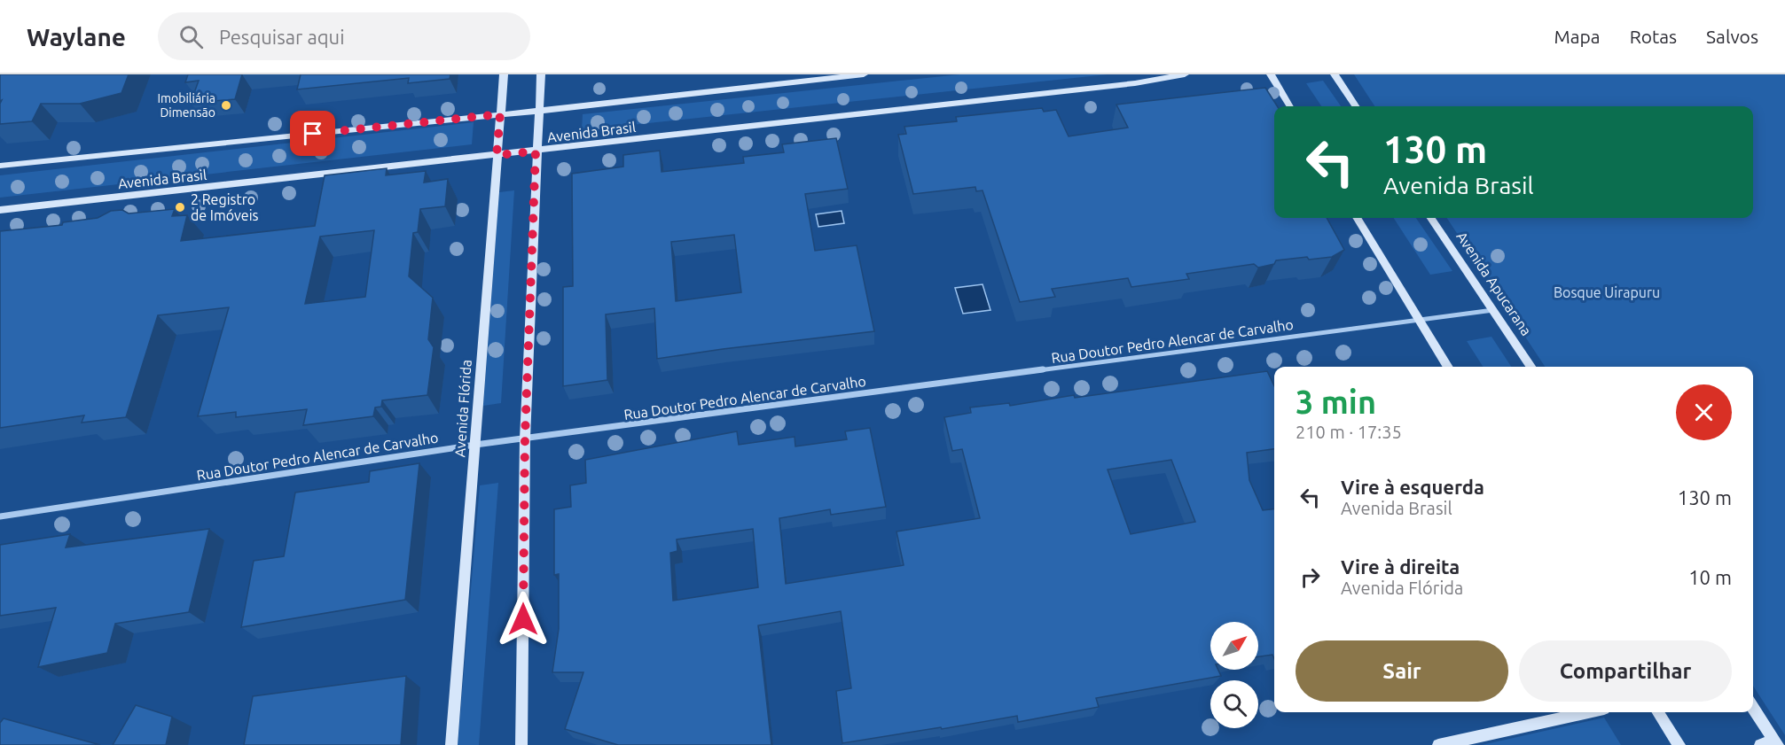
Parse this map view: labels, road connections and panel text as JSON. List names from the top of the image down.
{
  "streets": {
    "street": [
      "Avenida Brasil",
      "Avenida Apucarana",
      "Rua Doutor Pedro Alencar de Carvalho",
      "Avenida Flórida"
    ]
  },
  "crossings": [
    ["Avenida Brasil", "Avenida Flórida"],
    ["Avenida Apucarana", "Rua Doutor Pedro Alencar de Carvalho"],
    ["Rua Doutor Pedro Alencar de Carvalho", "Avenida Flórida"]
  ],
  "parks": ["Bosque Uirapuru"],
  "places": ["Imobiliária Dimensão", "2 Registro de Imóveis"],
  "north": "top right",
  "page": {
    "header": "Waylane",
    "search": "Pesquisar aqui",
    "nav": ["Mapa", "Rotas", "Salvos"],
    "turn": ["130 m", "Avenida Brasil"],
    "heading": ["3 min", "210 m · 17:35"],
    "list": [
      {
        "name": "Vire à esquerda",
        "note": "Avenida Brasil",
        "value": "130 m"
      },
      {
        "name": "Vire à direita",
        "note": "Avenida Flórida",
        "value": "10 m"
      }
    ],
    "buttons": ["Sair", "Compartilhar"]
  }
}
